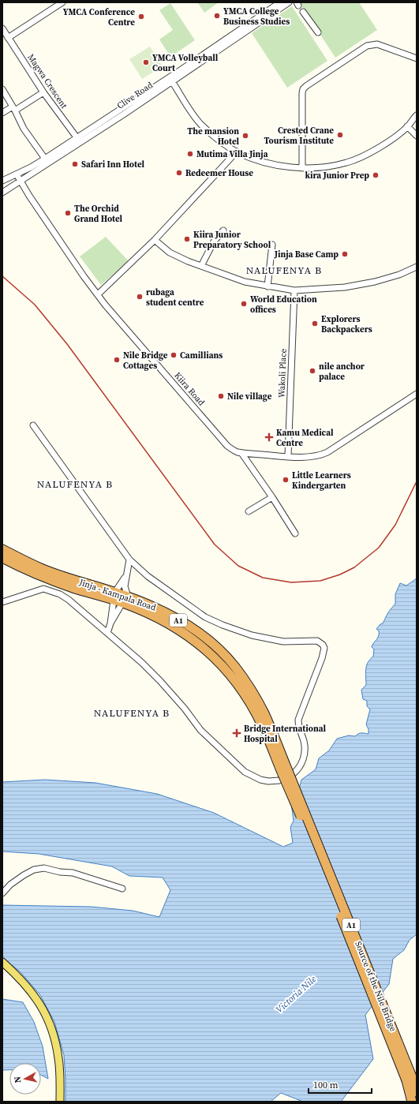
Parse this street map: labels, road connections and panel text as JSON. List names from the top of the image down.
{
  "streets": {
    "highway": ["Jinja - Kampala Road", "A1", "Source of the Nile Bridge"],
    "street": [
      "Magwa Crescent",
      "Clive Road",
      "Wakoli Place",
      "Kiira Road"
    ]
  },
  "crossings": [
    ["Magwa Crescent", "Clive Road"],
    ["Clive Road", "Kiira Road"],
    ["Wakoli Place", "Kiira Road"],
    ["Jinja - Kampala Road", "Source of the Nile Bridge"],
    ["A1", "Source of the Nile Bridge"]
  ],
  "districts": ["NALUFENYA B", "NALUFENYA B", "NALUFENYA B"],
  "water": ["Victoria Nile"],
  "places": {
    "other": [
      "YMCA College Business Studies",
      "YMCA Conference Centre",
      "YMCA Volleyball Court",
      "Crested Crane Tourism Institute",
      "The mansion Hotel",
      "Mutima Villa Jinja",
      "Safari Inn Hotel",
      "Redeemer House",
      "kira Junior Prep",
      "The Orchid Grand Hotel",
      "Kiira Junior Preparatory School",
      "Jinja Base Camp",
      "rubaga student centre",
      "World Education offices",
      "Explorers Backpackers",
      "Camillians",
      "Nile Bridge Cottages",
      "nile anchor palace",
      "Nile village",
      "Little Learners Kindergarten"
    ],
    "health": ["Kamu Medical Centre", "Bridge International Hospital"]
  },
  "scale_bar": "100 m",
  "north": "left"
}
